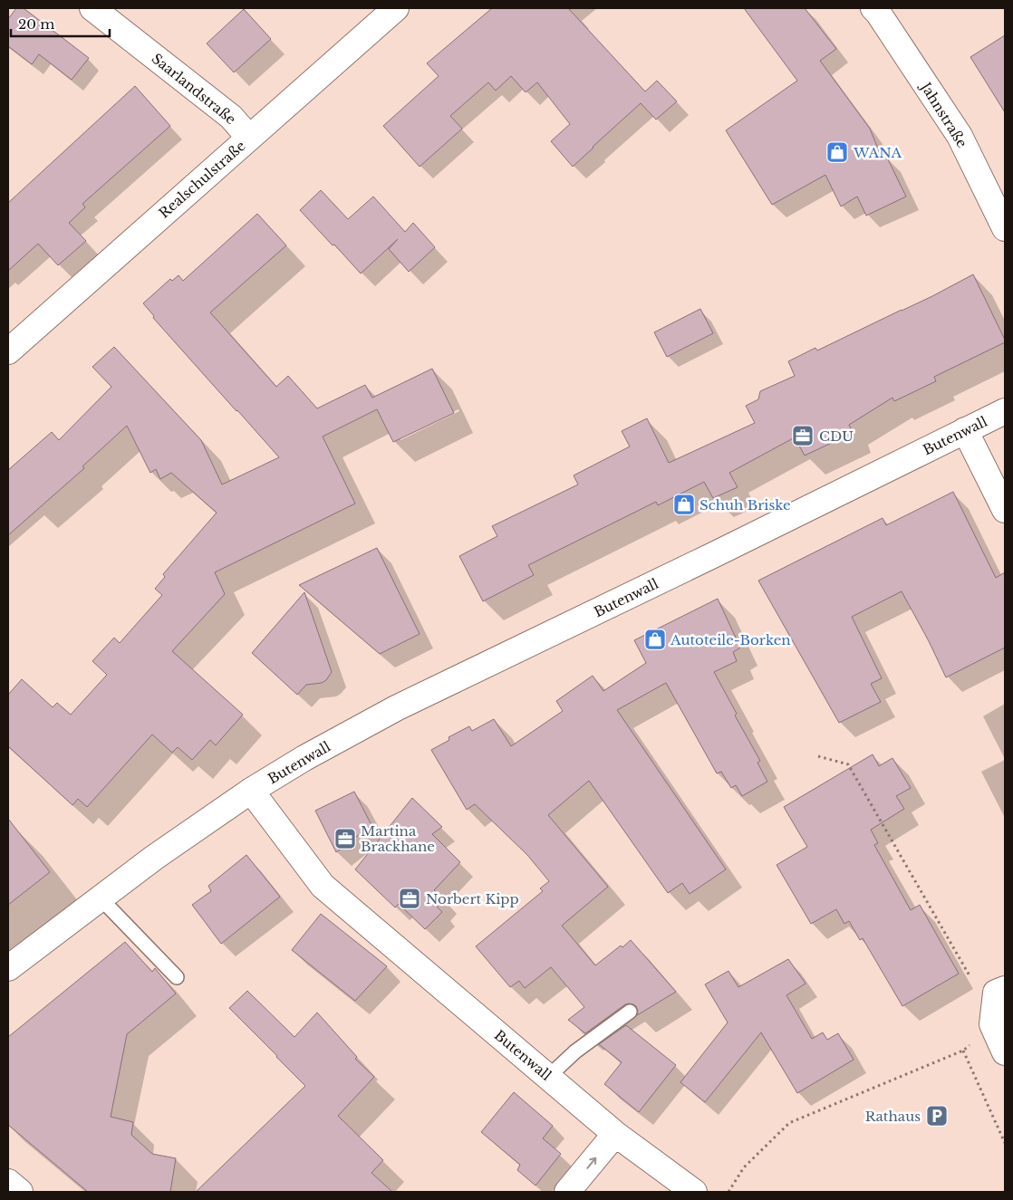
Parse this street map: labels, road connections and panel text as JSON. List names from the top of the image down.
{
  "streets": {
    "street": [
      "Saarlandstraße",
      "Jahnstraße",
      "Realschulstraße",
      "Butenwall"
    ]
  },
  "crossings": [
    ["Saarlandstraße", "Realschulstraße"]
  ],
  "places": {
    "shop": ["WANA", "Schuh Briske", "Autoteile-Borken"],
    "office": ["CDU", "Martina Brackhane", "Norbert Kipp"],
    "parking": ["Rathaus"]
  },
  "scale_bar": "20 m"
}
